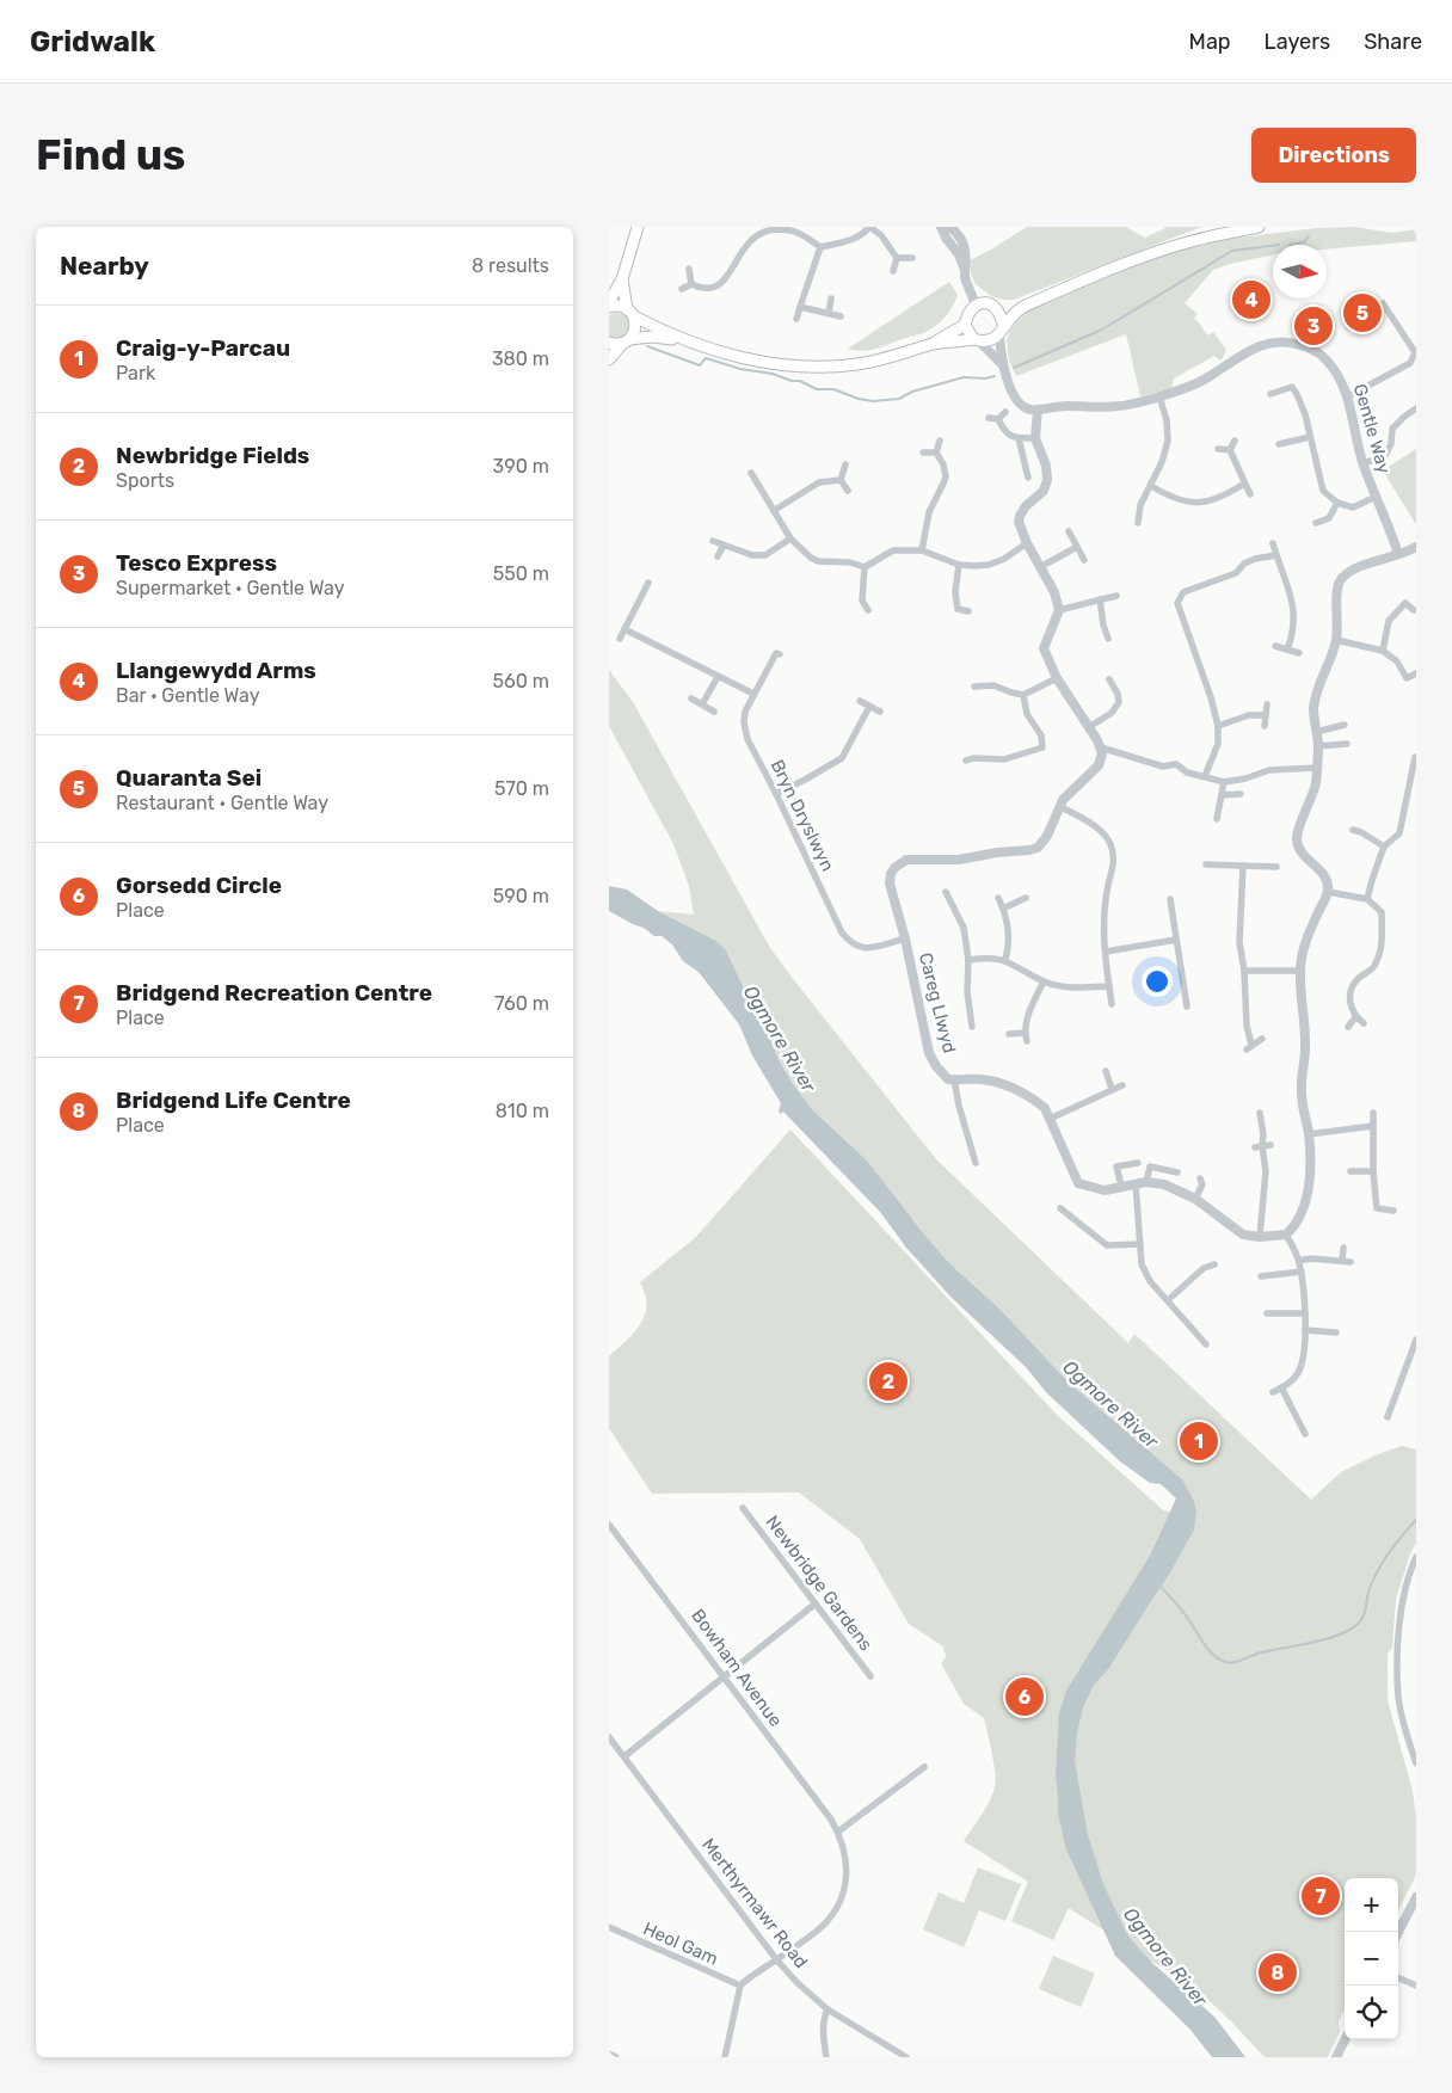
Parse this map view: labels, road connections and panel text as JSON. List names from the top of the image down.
{
  "streets": {
    "street": [
      "Gentle Way",
      "Bryn Dryslwyn",
      "Careg Llwyd",
      "Newbridge Gardens",
      "Bowham Avenue",
      "Merthyrmawr Road",
      "Heol Gam"
    ]
  },
  "crossings": [
    ["Bryn Dryslwyn", "Careg Llwyd"],
    ["Bowham Avenue", "Merthyrmawr Road"],
    ["Bowham Avenue", "Heol Gam"]
  ],
  "water": ["Ogmore River"],
  "north": "right",
  "page": {
    "header": "Gridwalk",
    "nav": ["Map", "Layers", "Share"],
    "buttons": "Directions",
    "title": "Find us",
    "heading": ["Nearby", "8 results"],
    "pins": [
      "4",
      "5",
      "3",
      "2",
      "1",
      "6",
      "7",
      "8"
    ],
    "list": [
      {
        "mark": "1",
        "name": "Craig-y-Parcau",
        "note": "Park",
        "value": "380 m"
      },
      {
        "mark": "2",
        "name": "Newbridge Fields",
        "note": "Sports",
        "value": "390 m"
      },
      {
        "mark": "3",
        "name": "Tesco Express",
        "note": "Supermarket · Gentle Way",
        "value": "550 m"
      },
      {
        "mark": "4",
        "name": "Llangewydd Arms",
        "note": "Bar · Gentle Way",
        "value": "560 m"
      },
      {
        "mark": "5",
        "name": "Quaranta Sei",
        "note": "Restaurant · Gentle Way",
        "value": "570 m"
      },
      {
        "mark": "6",
        "name": "Gorsedd Circle",
        "note": "Place",
        "value": "590 m"
      },
      {
        "mark": "7",
        "name": "Bridgend Recreation Centre",
        "note": "Place",
        "value": "760 m"
      },
      {
        "mark": "8",
        "name": "Bridgend Life Centre",
        "note": "Place",
        "value": "810 m"
      }
    ],
    "map_buttons": ["+", "−"]
  }
}
